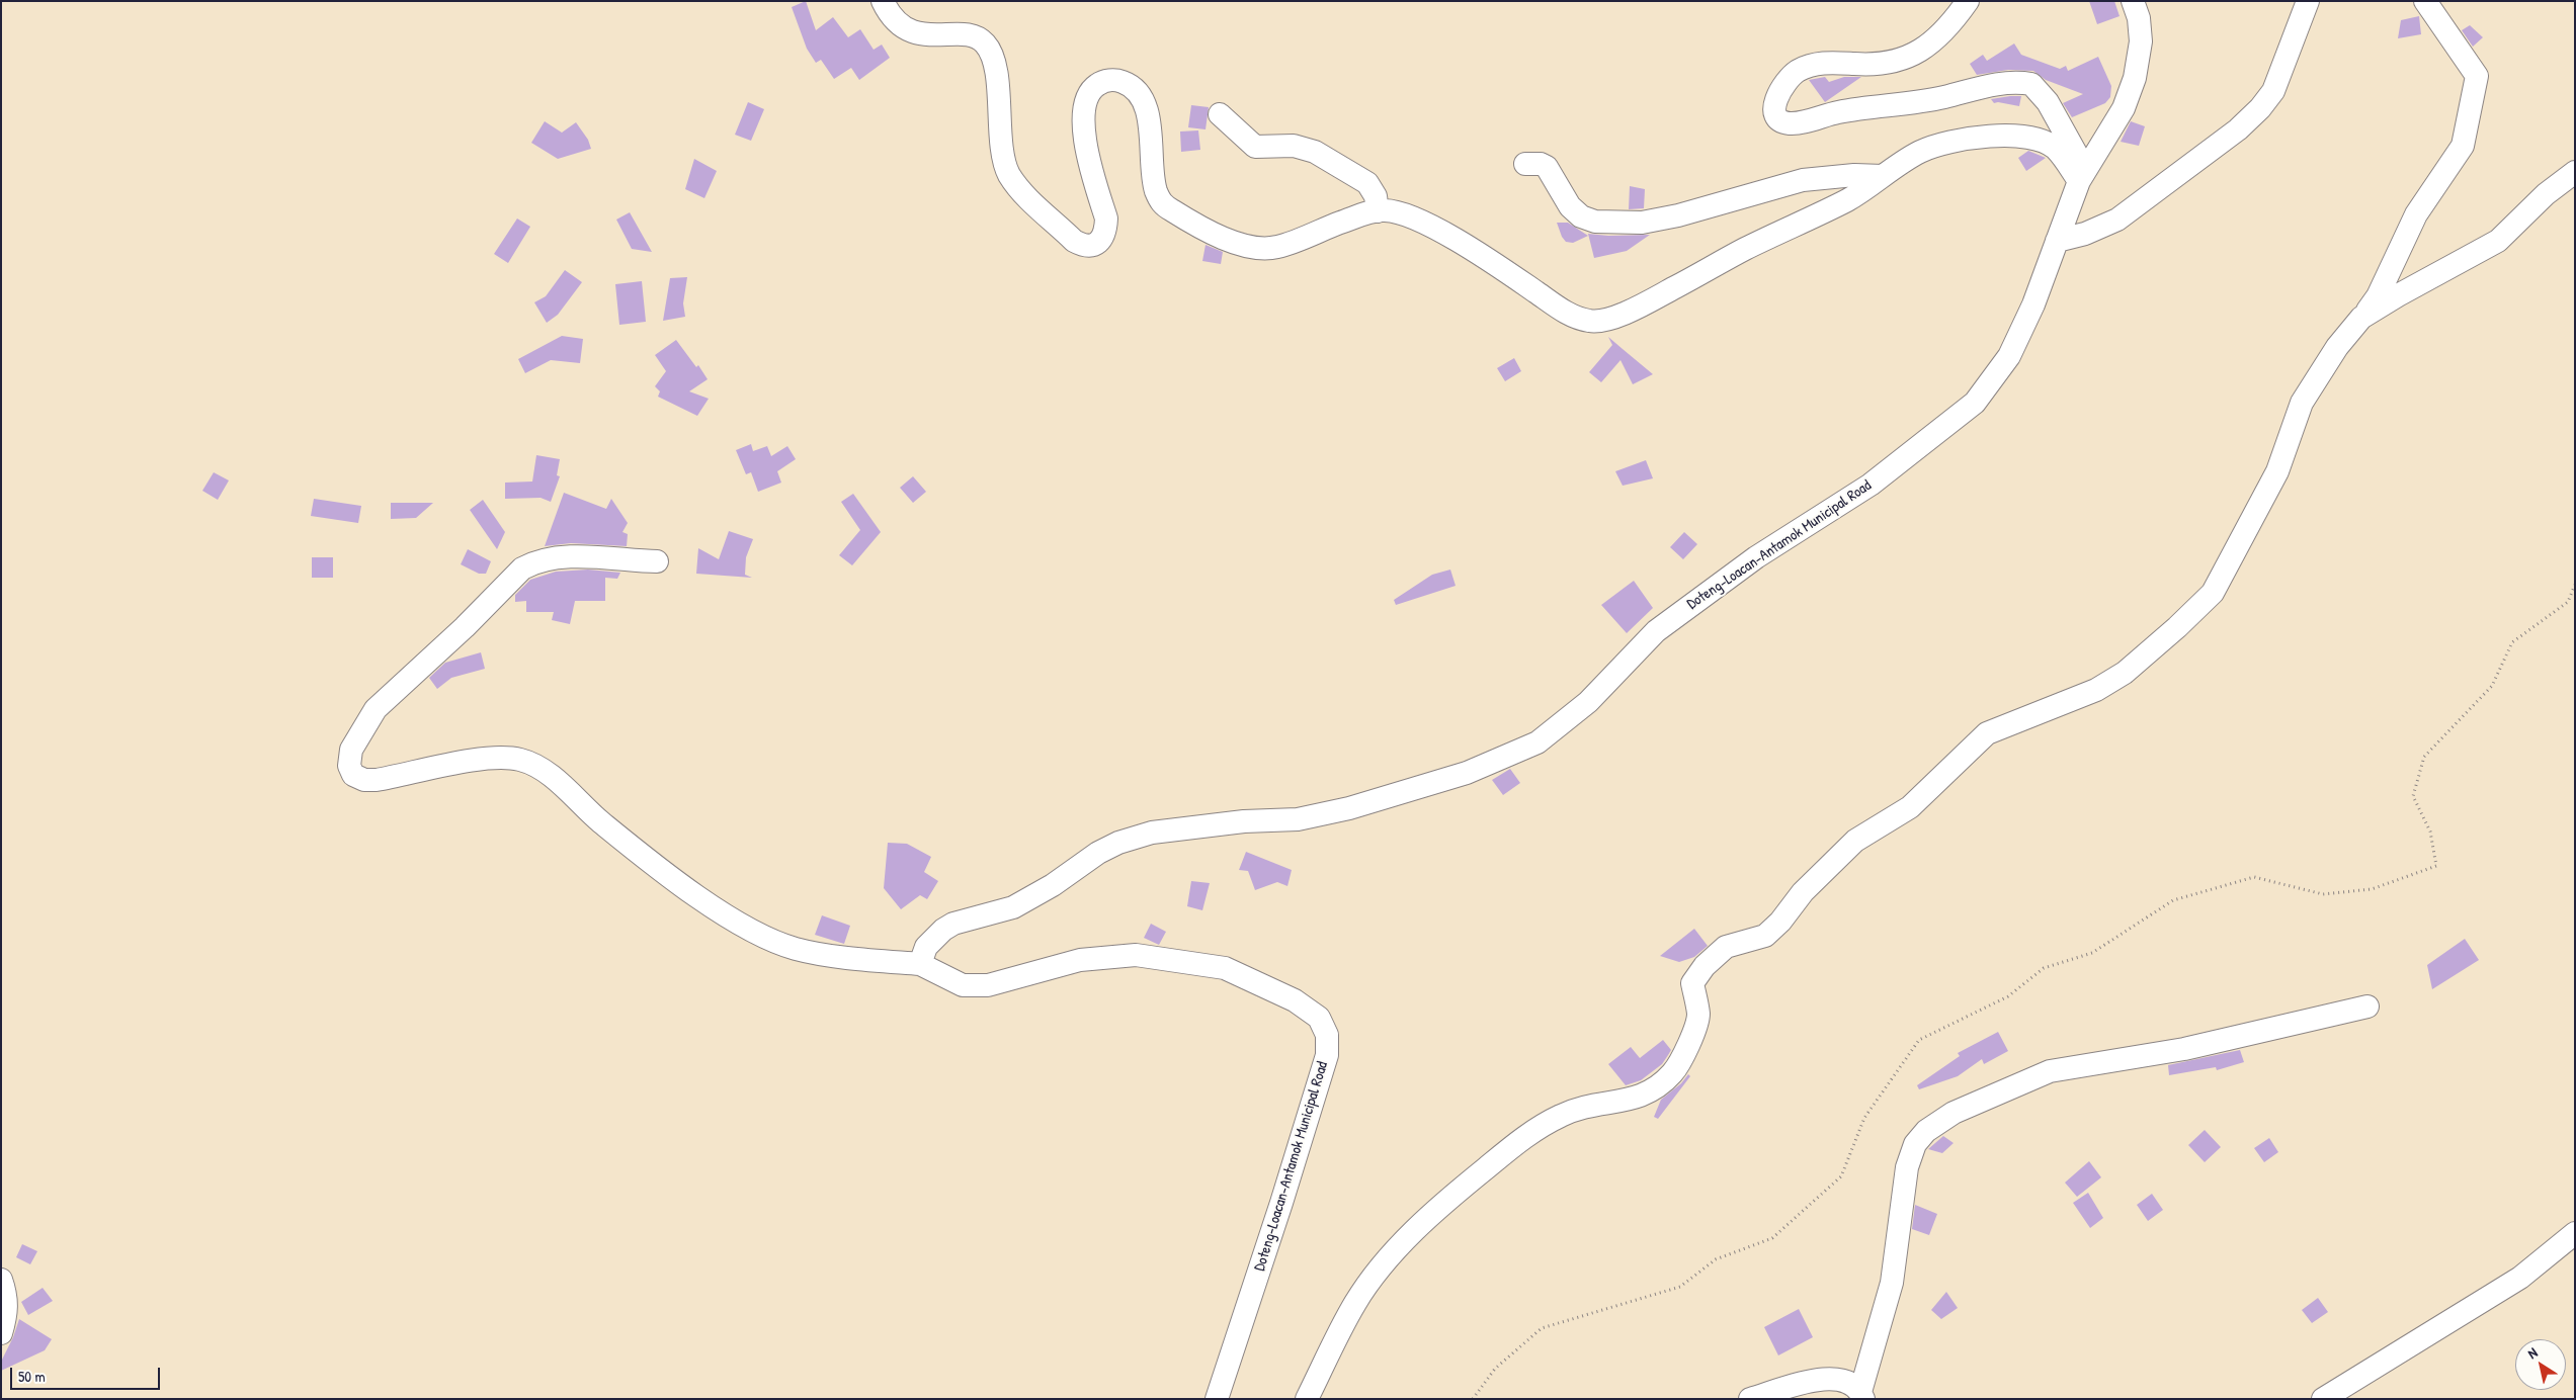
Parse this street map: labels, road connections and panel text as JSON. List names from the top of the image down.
{
  "streets": {
    "street": ["Doteng-Loacan-Antamok Municipal Road"]
  },
  "scale_bar": "50 m",
  "north": "top left"
}
